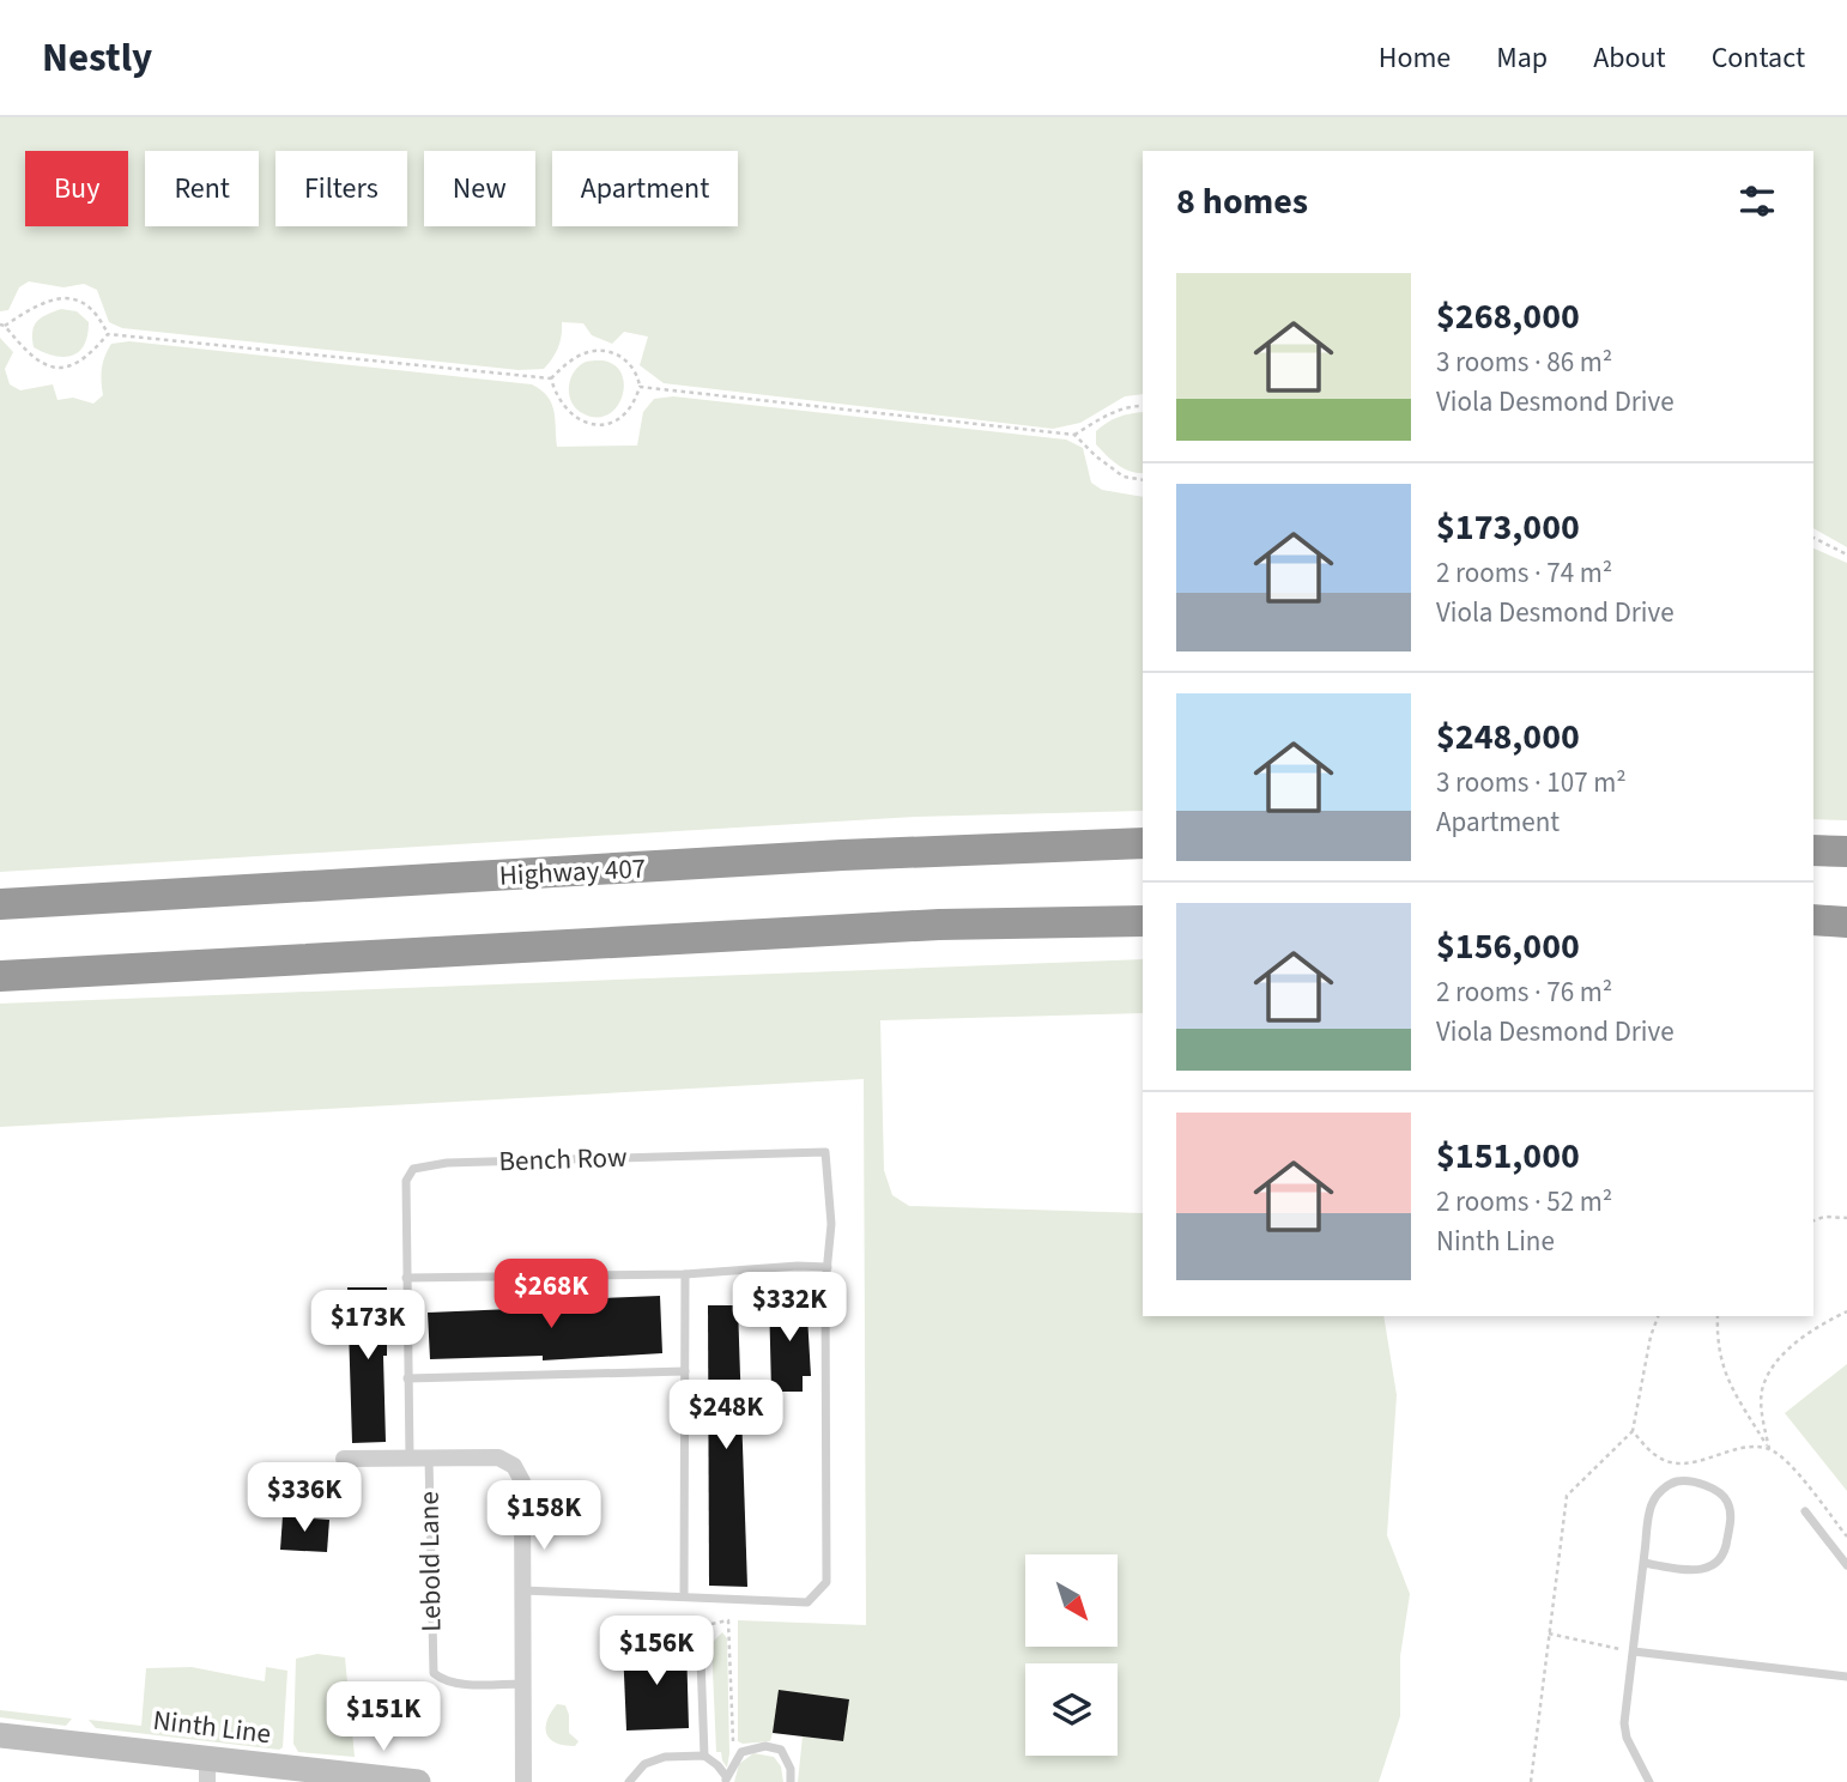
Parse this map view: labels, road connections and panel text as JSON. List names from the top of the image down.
{
  "streets": {
    "highway": ["Highway 407"],
    "main road": ["Ninth Line"],
    "lane": ["Bench Row", "Lebold Lane"]
  },
  "north": "bottom right",
  "page": {
    "header": "Nestly",
    "nav": [
      "Home",
      "Map",
      "About",
      "Contact"
    ],
    "chip": [
      "Buy",
      "Rent",
      "Filters",
      "New",
      "Apartment"
    ],
    "heading": "8 homes",
    "list": [
      {
        "name": "$268,000",
        "note": "3 rooms · 86 m² · Viola Desmond Drive"
      },
      {
        "name": "$173,000",
        "note": "2 rooms · 74 m² · Viola Desmond Drive"
      },
      {
        "name": "$248,000",
        "note": "3 rooms · 107 m² · Apartment"
      },
      {
        "name": "$156,000",
        "note": "2 rooms · 76 m² · Viola Desmond Drive"
      },
      {
        "name": "$151,000",
        "note": "2 rooms · 52 m² · Ninth Line"
      }
    ],
    "price": [
      "$268K",
      "$332K",
      "$173K",
      "$248K",
      "$336K",
      "$158K",
      "$156K",
      "$151K"
    ]
  }
}
